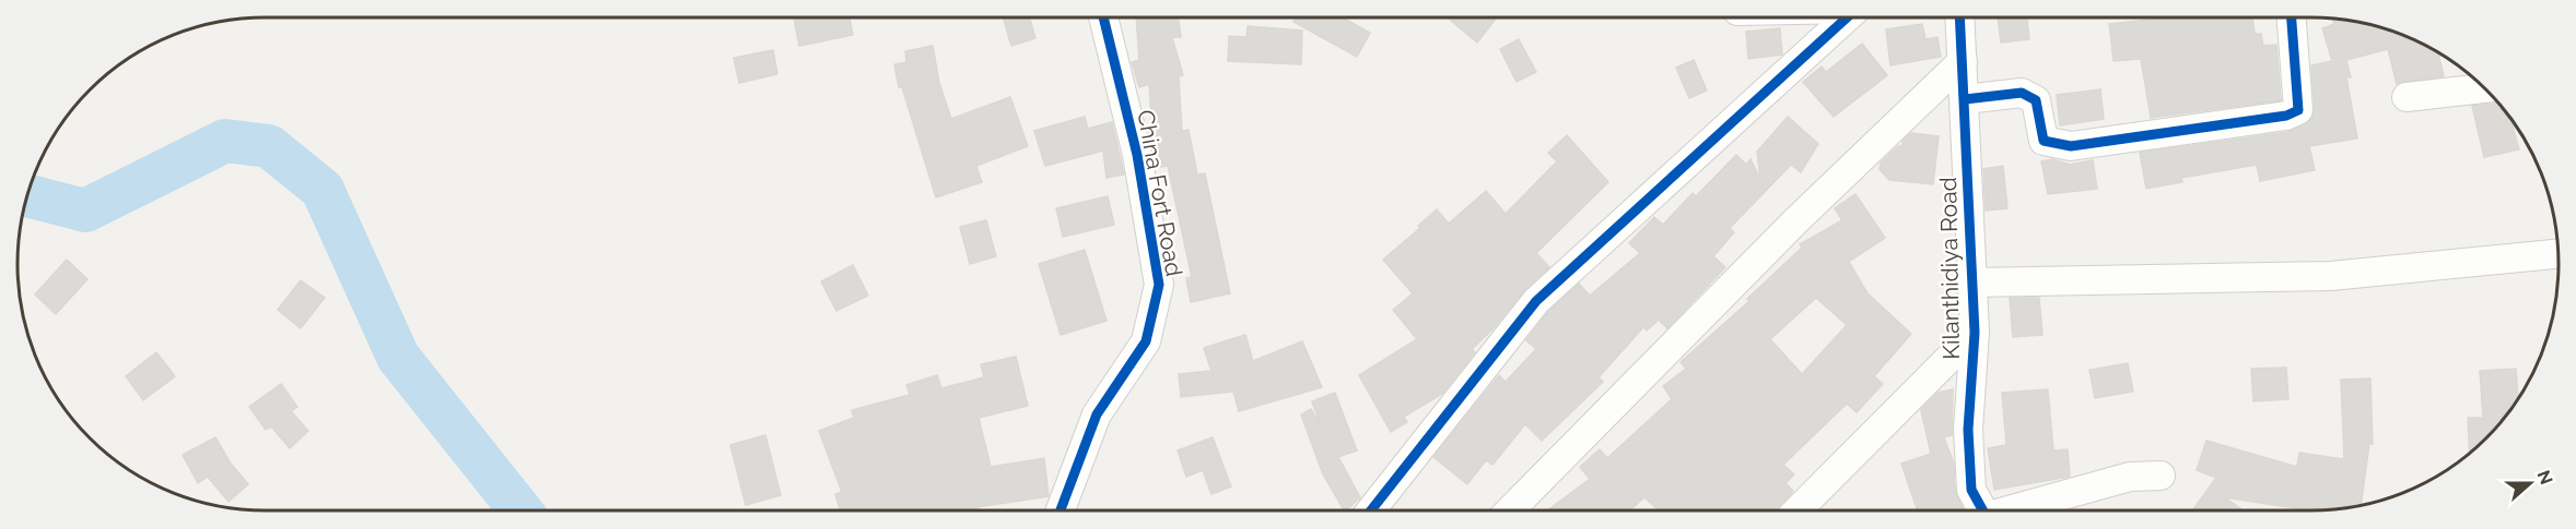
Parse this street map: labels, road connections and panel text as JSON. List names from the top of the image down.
{
  "streets": {
    "street": ["China Fort Road", "Kilanthidiya Road"]
  },
  "north": "right"
}
